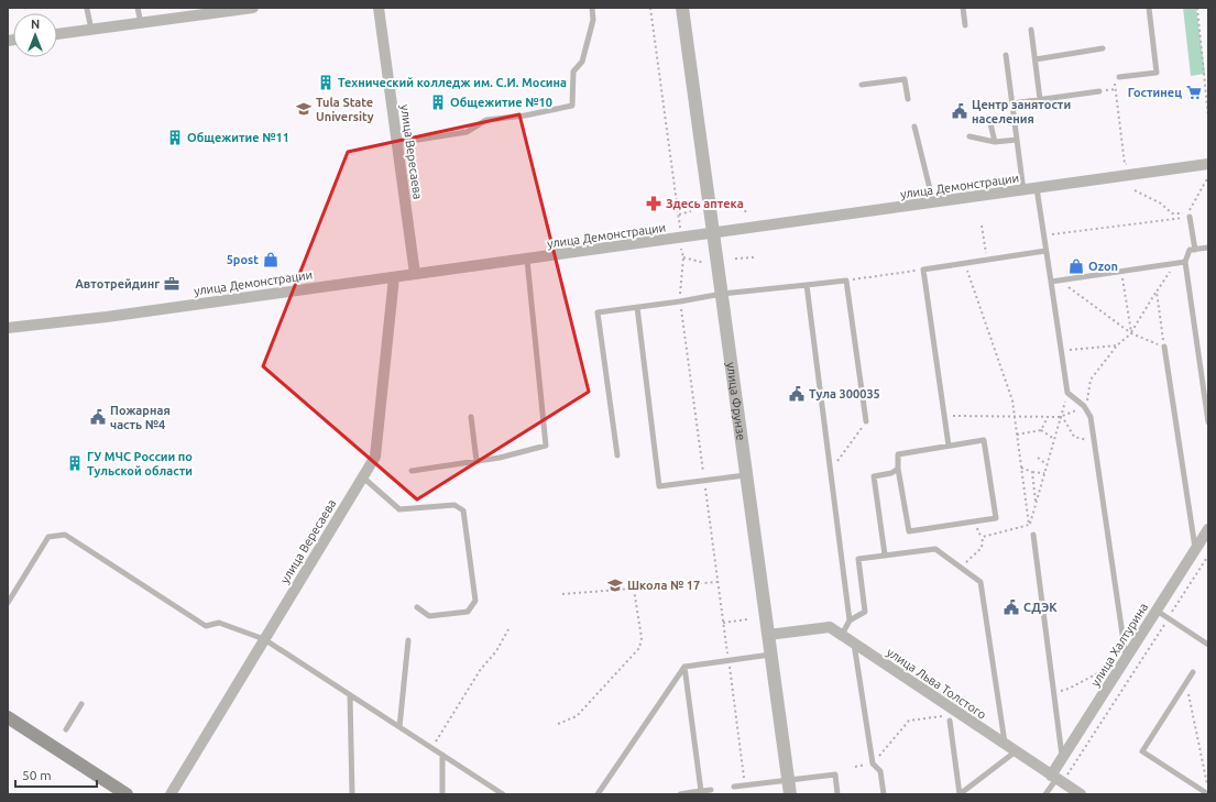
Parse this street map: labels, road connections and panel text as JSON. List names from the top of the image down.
{
  "streets": {
    "street": [
      "улица Вересаева",
      "улица Демонстрации",
      "улица Фрунзе",
      "улица Халтурина",
      "улица Льва Толстого"
    ]
  },
  "crossings": [
    ["улица Вересаева", "улица Демонстрации"],
    ["улица Демонстрации", "улица Фрунзе"],
    ["улица Фрунзе", "улица Льва Толстого"],
    ["улица Халтурина", "улица Льва Толстого"]
  ],
  "places": {
    "building": [
      "Технический колледж им. С.И. Мосина",
      "Общежитие №10",
      "Общежитие №11",
      "ГУ МЧС России по Тульской области"
    ],
    "supermarket": ["Гостинец"],
    "school or university": ["Tula State University", "Школа № 17"],
    "public building": [
      "Центр занятости населения",
      "Тула 300035",
      "Пожарная часть №4",
      "СДЭК"
    ],
    "pharmacy": ["Здесь аптека"],
    "shop": ["5post", "Ozon"],
    "office": ["Автотрейдинг"]
  },
  "scale_bar": "50 m",
  "north": "top"
}
